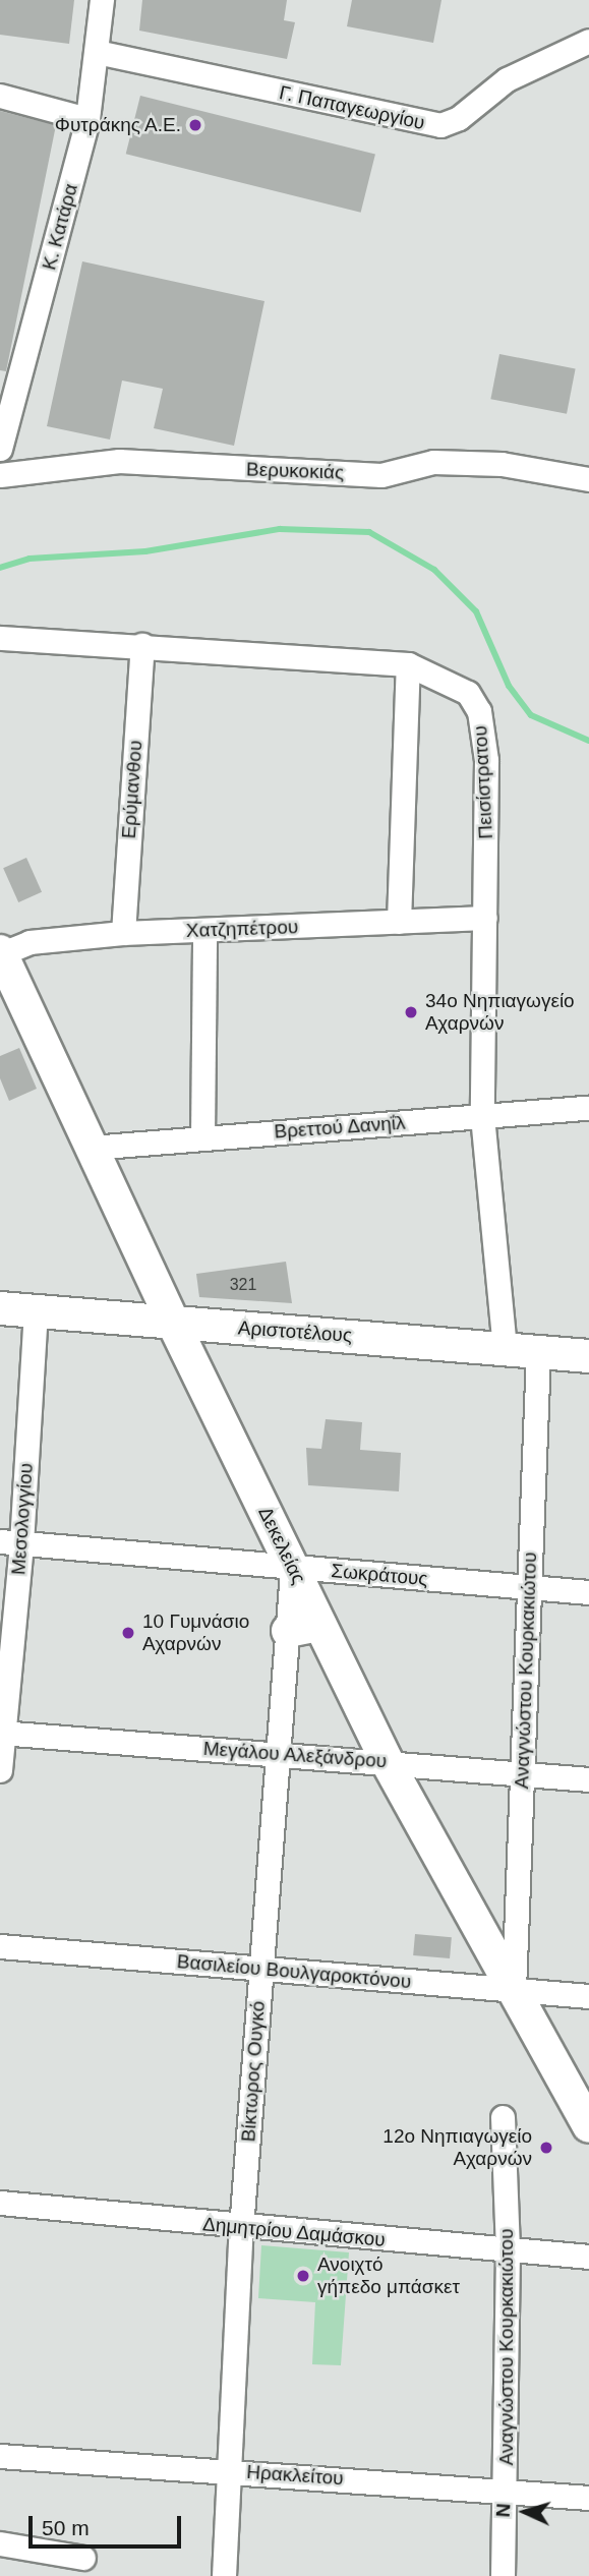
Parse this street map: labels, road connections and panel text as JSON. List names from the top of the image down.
{
  "streets": {
    "main road": ["Αριστοτέλους", "Δεκελείας"],
    "street": [
      "Γ. Παπαγεωργίου",
      "Κ. Κατάρα",
      "Βερυκοκιάς",
      "Πεισίστρατου",
      "Ερύμανθου",
      "Χατζηπέτρου",
      "Βρεττού Δανηΐλ",
      "Μεσολογγίου",
      "Σωκράτους",
      "Αναγνώστου Κουρκακιώτου",
      "Μεγάλου Αλεξάνδρου",
      "Βασιλείου Βουλγαροκτόνου",
      "Βίκτωρος Ουγκό",
      "Δημητρίου Δαμάσκου",
      "Ηρακλείτου"
    ]
  },
  "crossings": [
    ["Γ. Παπαγεωργίου", "Κ. Κατάρα"],
    ["Πεισίστρατου", "Ερύμανθου"],
    ["Πεισίστρατου", "Χατζηπέτρου"],
    ["Πεισίστρατου", "Βρεττού Δανηΐλ"],
    ["Πεισίστρατου", "Αριστοτέλους"],
    ["Ερύμανθου", "Χατζηπέτρου"],
    ["Χατζηπέτρου", "Δεκελείας"],
    ["Βρεττού Δανηΐλ", "Δεκελείας"],
    ["Αριστοτέλους", "Μεσολογγίου"],
    ["Αριστοτέλους", "Δεκελείας"],
    ["Αριστοτέλους", "Αναγνώστου Κουρκακιώτου"],
    ["Μεσολογγίου", "Σωκράτους"],
    ["Μεσολογγίου", "Μεγάλου Αλεξάνδρου"],
    ["Δεκελείας", "Σωκράτους"],
    ["Δεκελείας", "Αναγνώστου Κουρκακιώτου"],
    ["Δεκελείας", "Μεγάλου Αλεξάνδρου"],
    ["Δεκελείας", "Βασιλείου Βουλγαροκτόνου"],
    ["Δεκελείας", "Βίκτωρος Ουγκό"],
    ["Σωκράτους", "Αναγνώστου Κουρκακιώτου"],
    ["Σωκράτους", "Βίκτωρος Ουγκό"],
    ["Αναγνώστου Κουρκακιώτου", "Μεγάλου Αλεξάνδρου"],
    ["Αναγνώστου Κουρκακιώτου", "Βασιλείου Βουλγαροκτόνου"],
    ["Αναγνώστου Κουρκακιώτου", "Δημητρίου Δαμάσκου"],
    ["Αναγνώστου Κουρκακιώτου", "Ηρακλείτου"],
    ["Μεγάλου Αλεξάνδρου", "Βίκτωρος Ουγκό"],
    ["Βασιλείου Βουλγαροκτόνου", "Βίκτωρος Ουγκό"],
    ["Βίκτωρος Ουγκό", "Δημητρίου Δαμάσκου"],
    ["Βίκτωρος Ουγκό", "Ηρακλείτου"]
  ],
  "places": [
    "Φυτράκης Α.Ε.",
    "34o Νηπιαγωγείο Αχαρνών",
    "10 Γυμνάσιο Αχαρνών",
    "12ο Νηπιαγωγείο Αχαρνών",
    "Ανοιχτό γήπεδο μπάσκετ"
  ],
  "house_numbers": ["321"],
  "scale_bar": "50 m",
  "north": "left"
}
